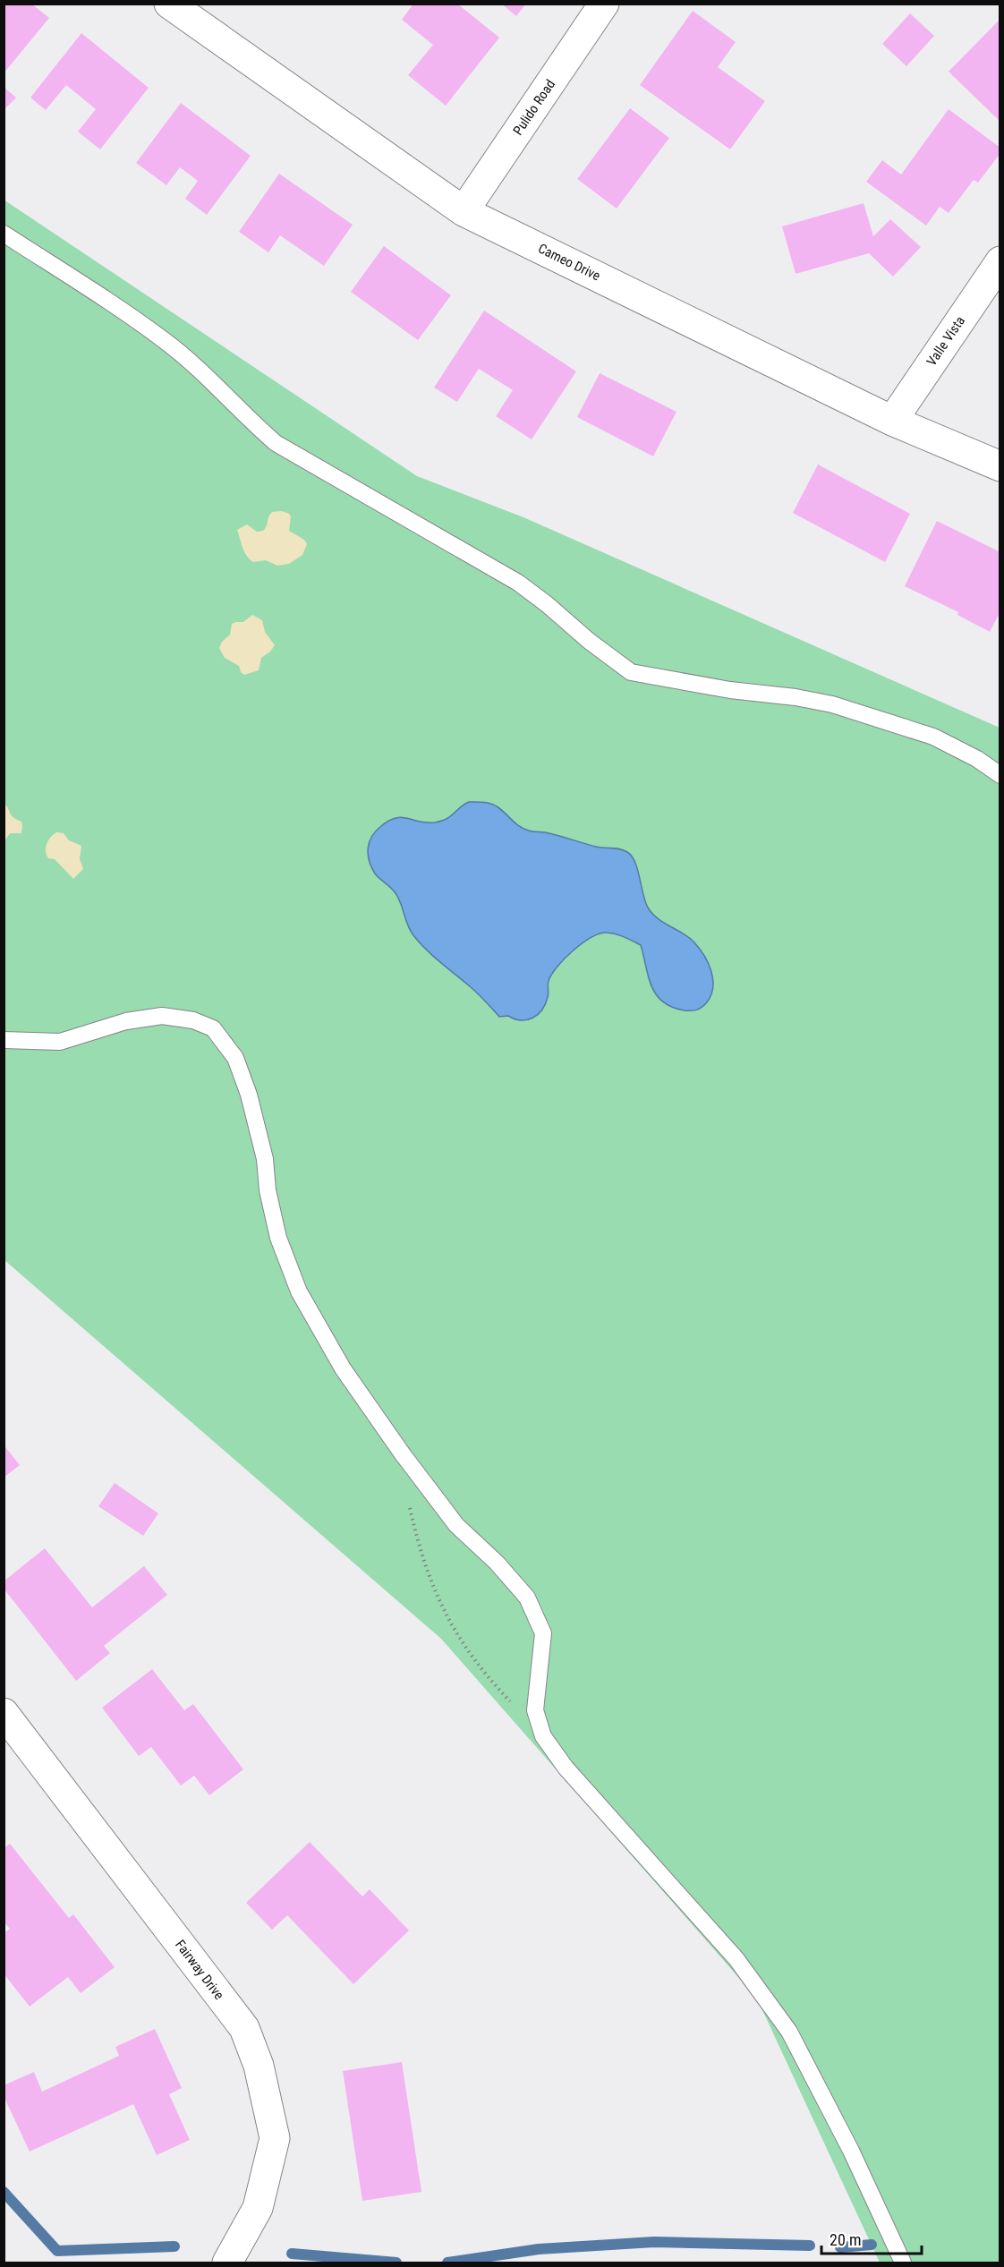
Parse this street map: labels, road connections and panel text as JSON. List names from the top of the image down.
{
  "streets": {
    "street": [
      "Pulido Road",
      "Cameo Drive",
      "Valle Vista",
      "Fairway Drive"
    ]
  },
  "crossings": [
    ["Pulido Road", "Cameo Drive"],
    ["Cameo Drive", "Valle Vista"]
  ],
  "scale_bar": "20 m"
}
